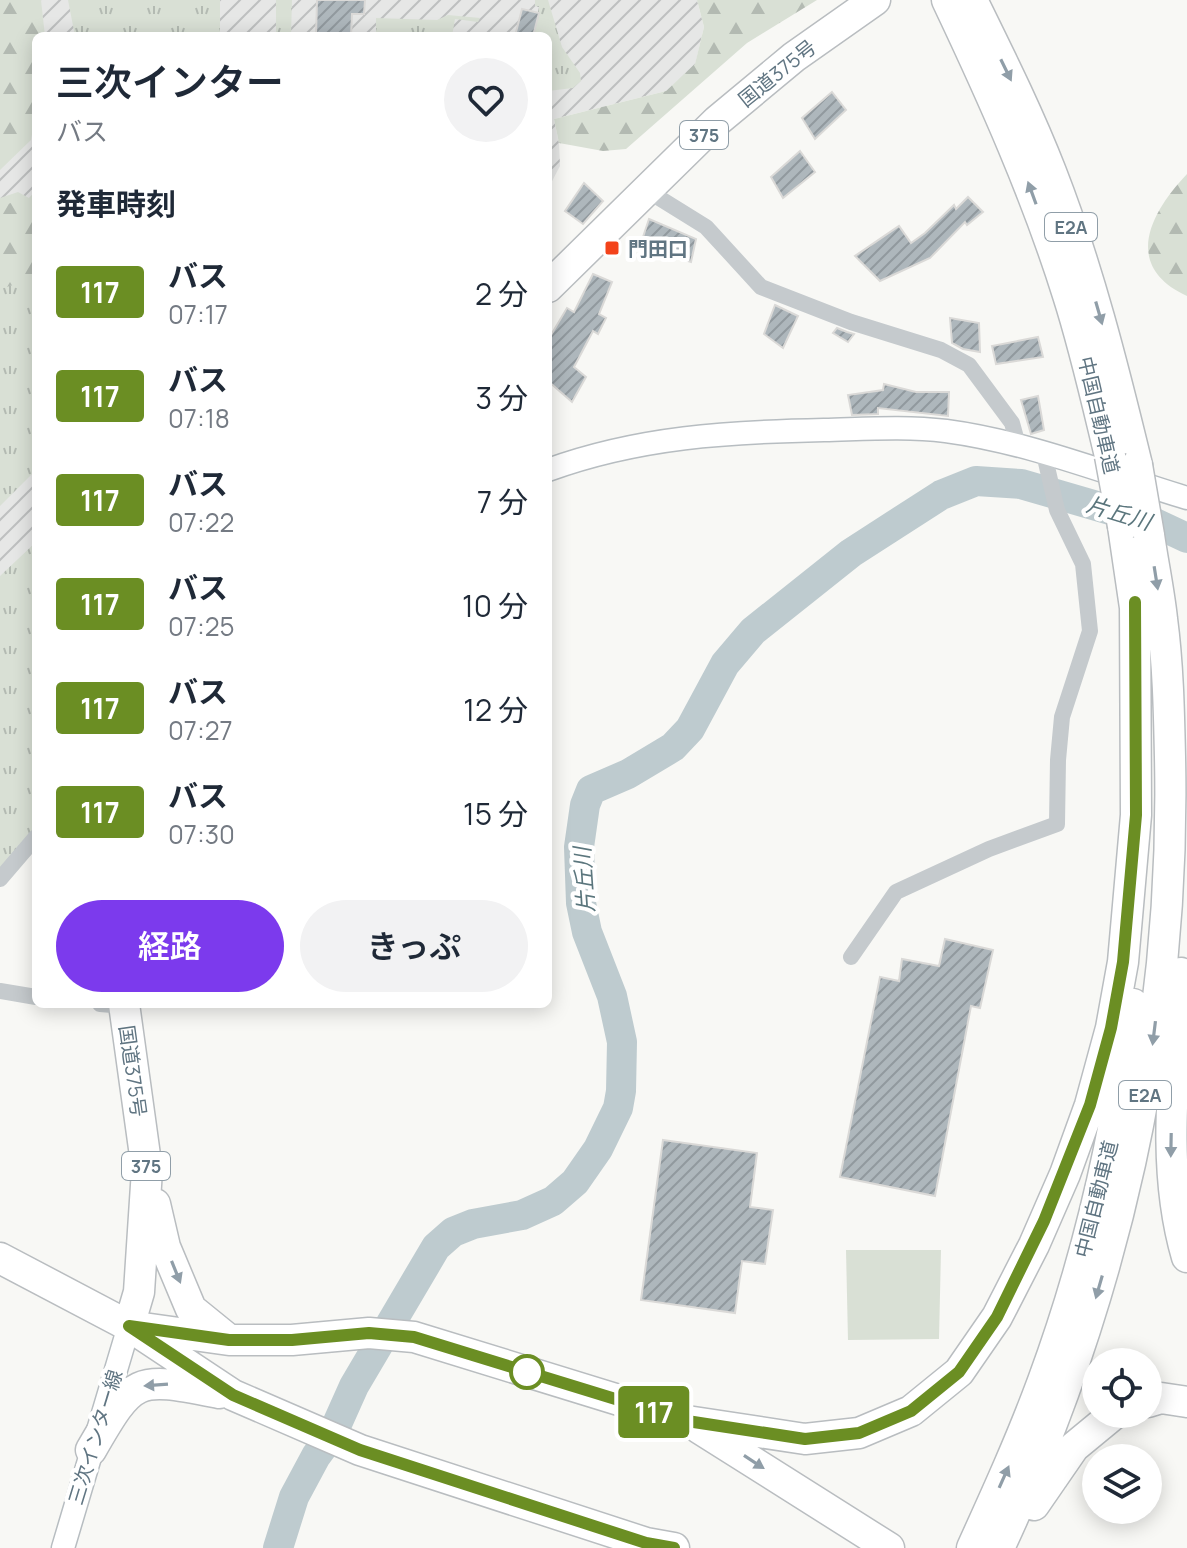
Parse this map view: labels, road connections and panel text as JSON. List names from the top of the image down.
{
  "streets": {
    "highway": [
      "国道375号",
      "375",
      "E2A",
      "中国自動車道"
    ],
    "street": ["三次インター線"]
  },
  "crossings": [
    ["国道375号", "三次インター線"]
  ],
  "water": ["片丘川"],
  "places": {
    "transit": ["門田口"]
  },
  "lines": ["bus line 117"],
  "page": {
    "on_map": "117",
    "heading": [
      ["三次インター", "バス"],
      "発車時刻"
    ],
    "list": [
      {
        "mark": "117",
        "name": "バス",
        "note": "07:17",
        "value": "2 分"
      },
      {
        "mark": "117",
        "name": "バス",
        "note": "07:18",
        "value": "3 分"
      },
      {
        "mark": "117",
        "name": "バス",
        "note": "07:22",
        "value": "7 分"
      },
      {
        "mark": "117",
        "name": "バス",
        "note": "07:25",
        "value": "10 分"
      },
      {
        "mark": "117",
        "name": "バス",
        "note": "07:27",
        "value": "12 分"
      },
      {
        "mark": "117",
        "name": "バス",
        "note": "07:30",
        "value": "15 分"
      }
    ],
    "buttons": ["経路", "きっぷ"]
  }
}
